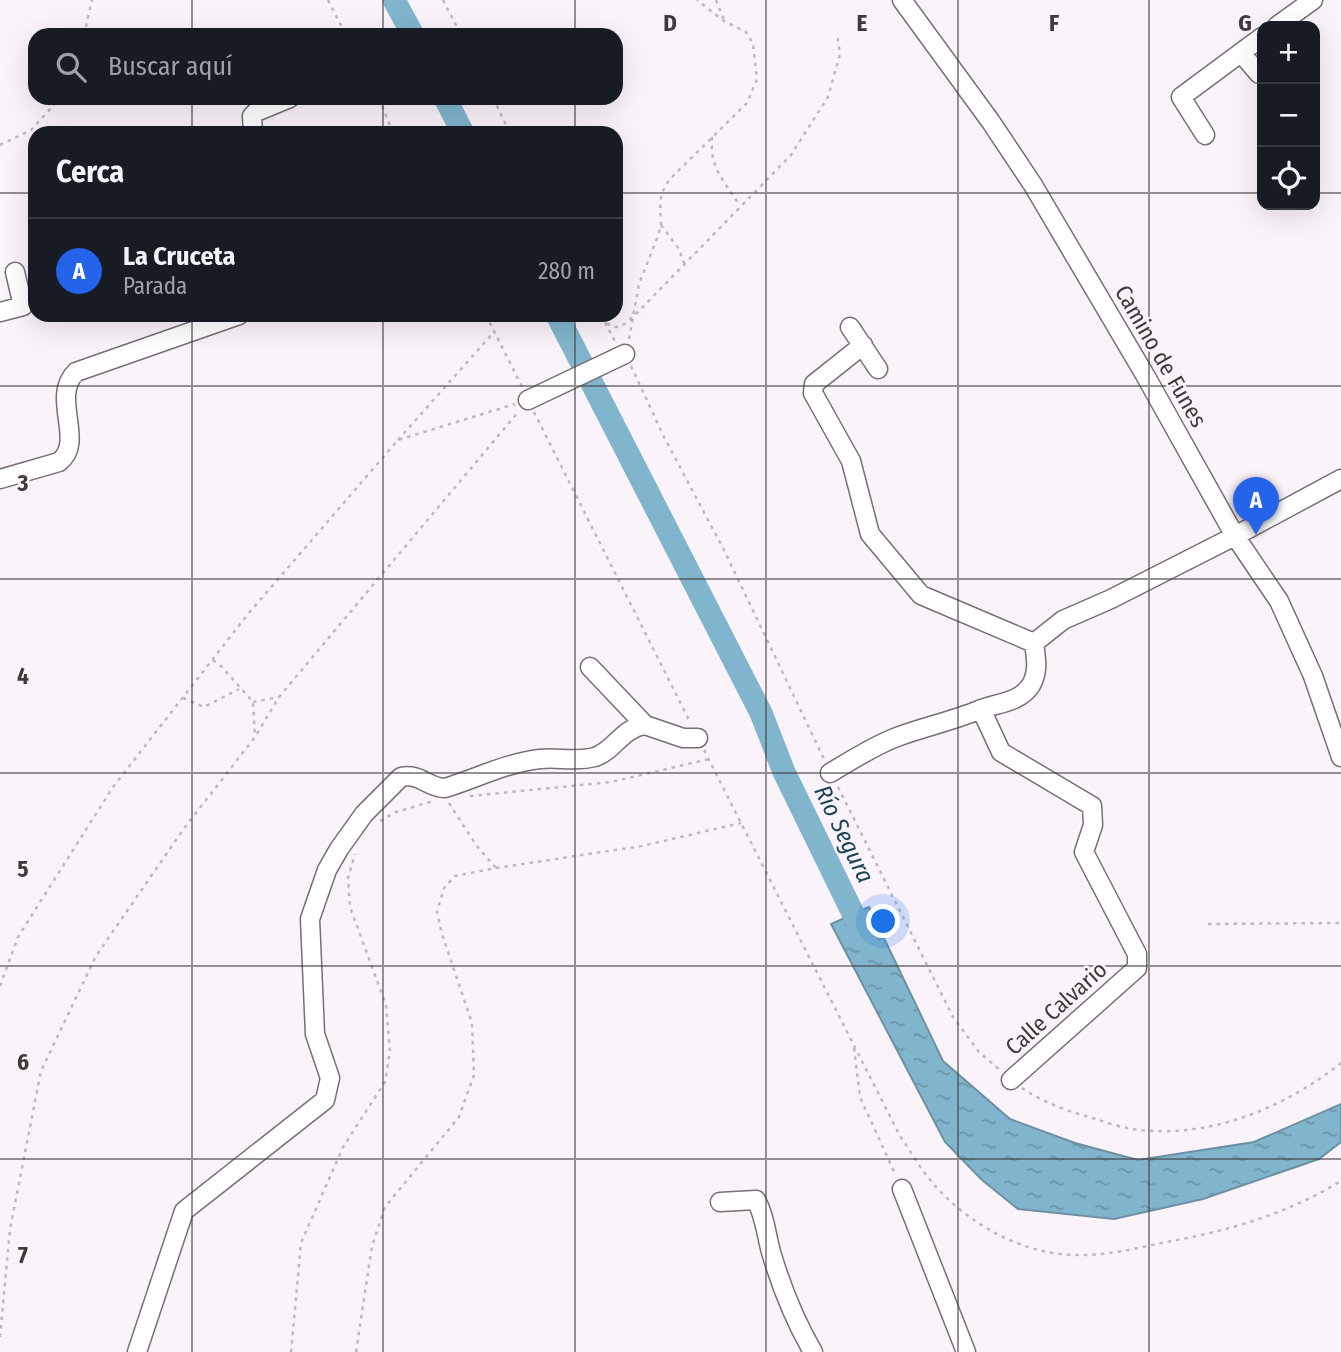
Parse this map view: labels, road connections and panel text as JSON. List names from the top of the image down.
{
  "streets": {
    "street": ["Camino de Funes", "Calle Calvario"]
  },
  "water": ["Río Segura"],
  "page": {
    "map_buttons": ["+", "−"],
    "search": "Buscar aquí",
    "heading": "Cerca",
    "list": [
      {
        "mark": "A",
        "name": "La Cruceta",
        "note": "Parada",
        "value": "280 m"
      }
    ],
    "pins": "A"
  },
  "grid": {
    "columns": [
      "D",
      "E",
      "F",
      "G"
    ],
    "rows": [
      "3",
      "4",
      "5",
      "6",
      "7"
    ]
  }
}
